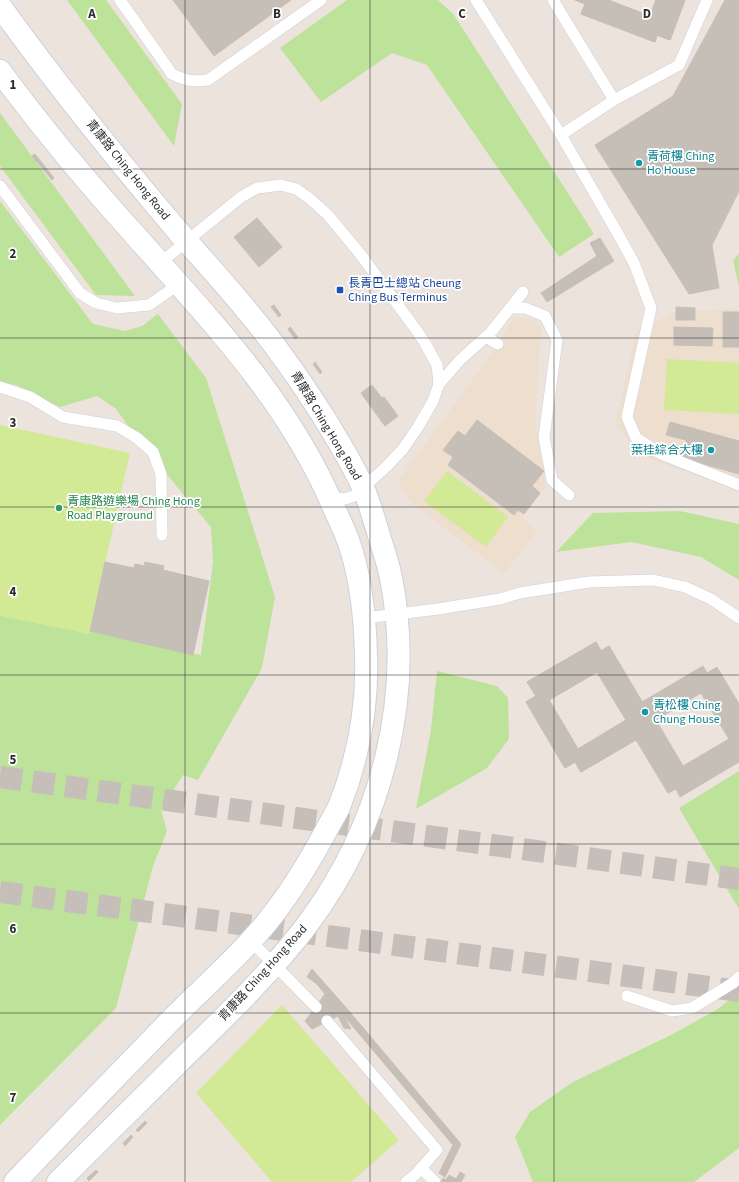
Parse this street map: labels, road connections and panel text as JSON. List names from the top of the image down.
{
  "streets": {
    "main road": ["青康路 Ching Hong Road"]
  },
  "places": {
    "other": [
      "青荷樓 Ching Ho House",
      "葉桂綜合大樓",
      "青康路遊樂場 Ching Hong Road Playground",
      "青松樓 Ching Chung House"
    ],
    "transit": ["長青巴士總站 Cheung Ching Bus Terminus"]
  },
  "grid": {
    "columns": [
      "A",
      "B",
      "C",
      "D"
    ],
    "rows": [
      "1",
      "2",
      "3",
      "4",
      "5",
      "6",
      "7"
    ]
  }
}
